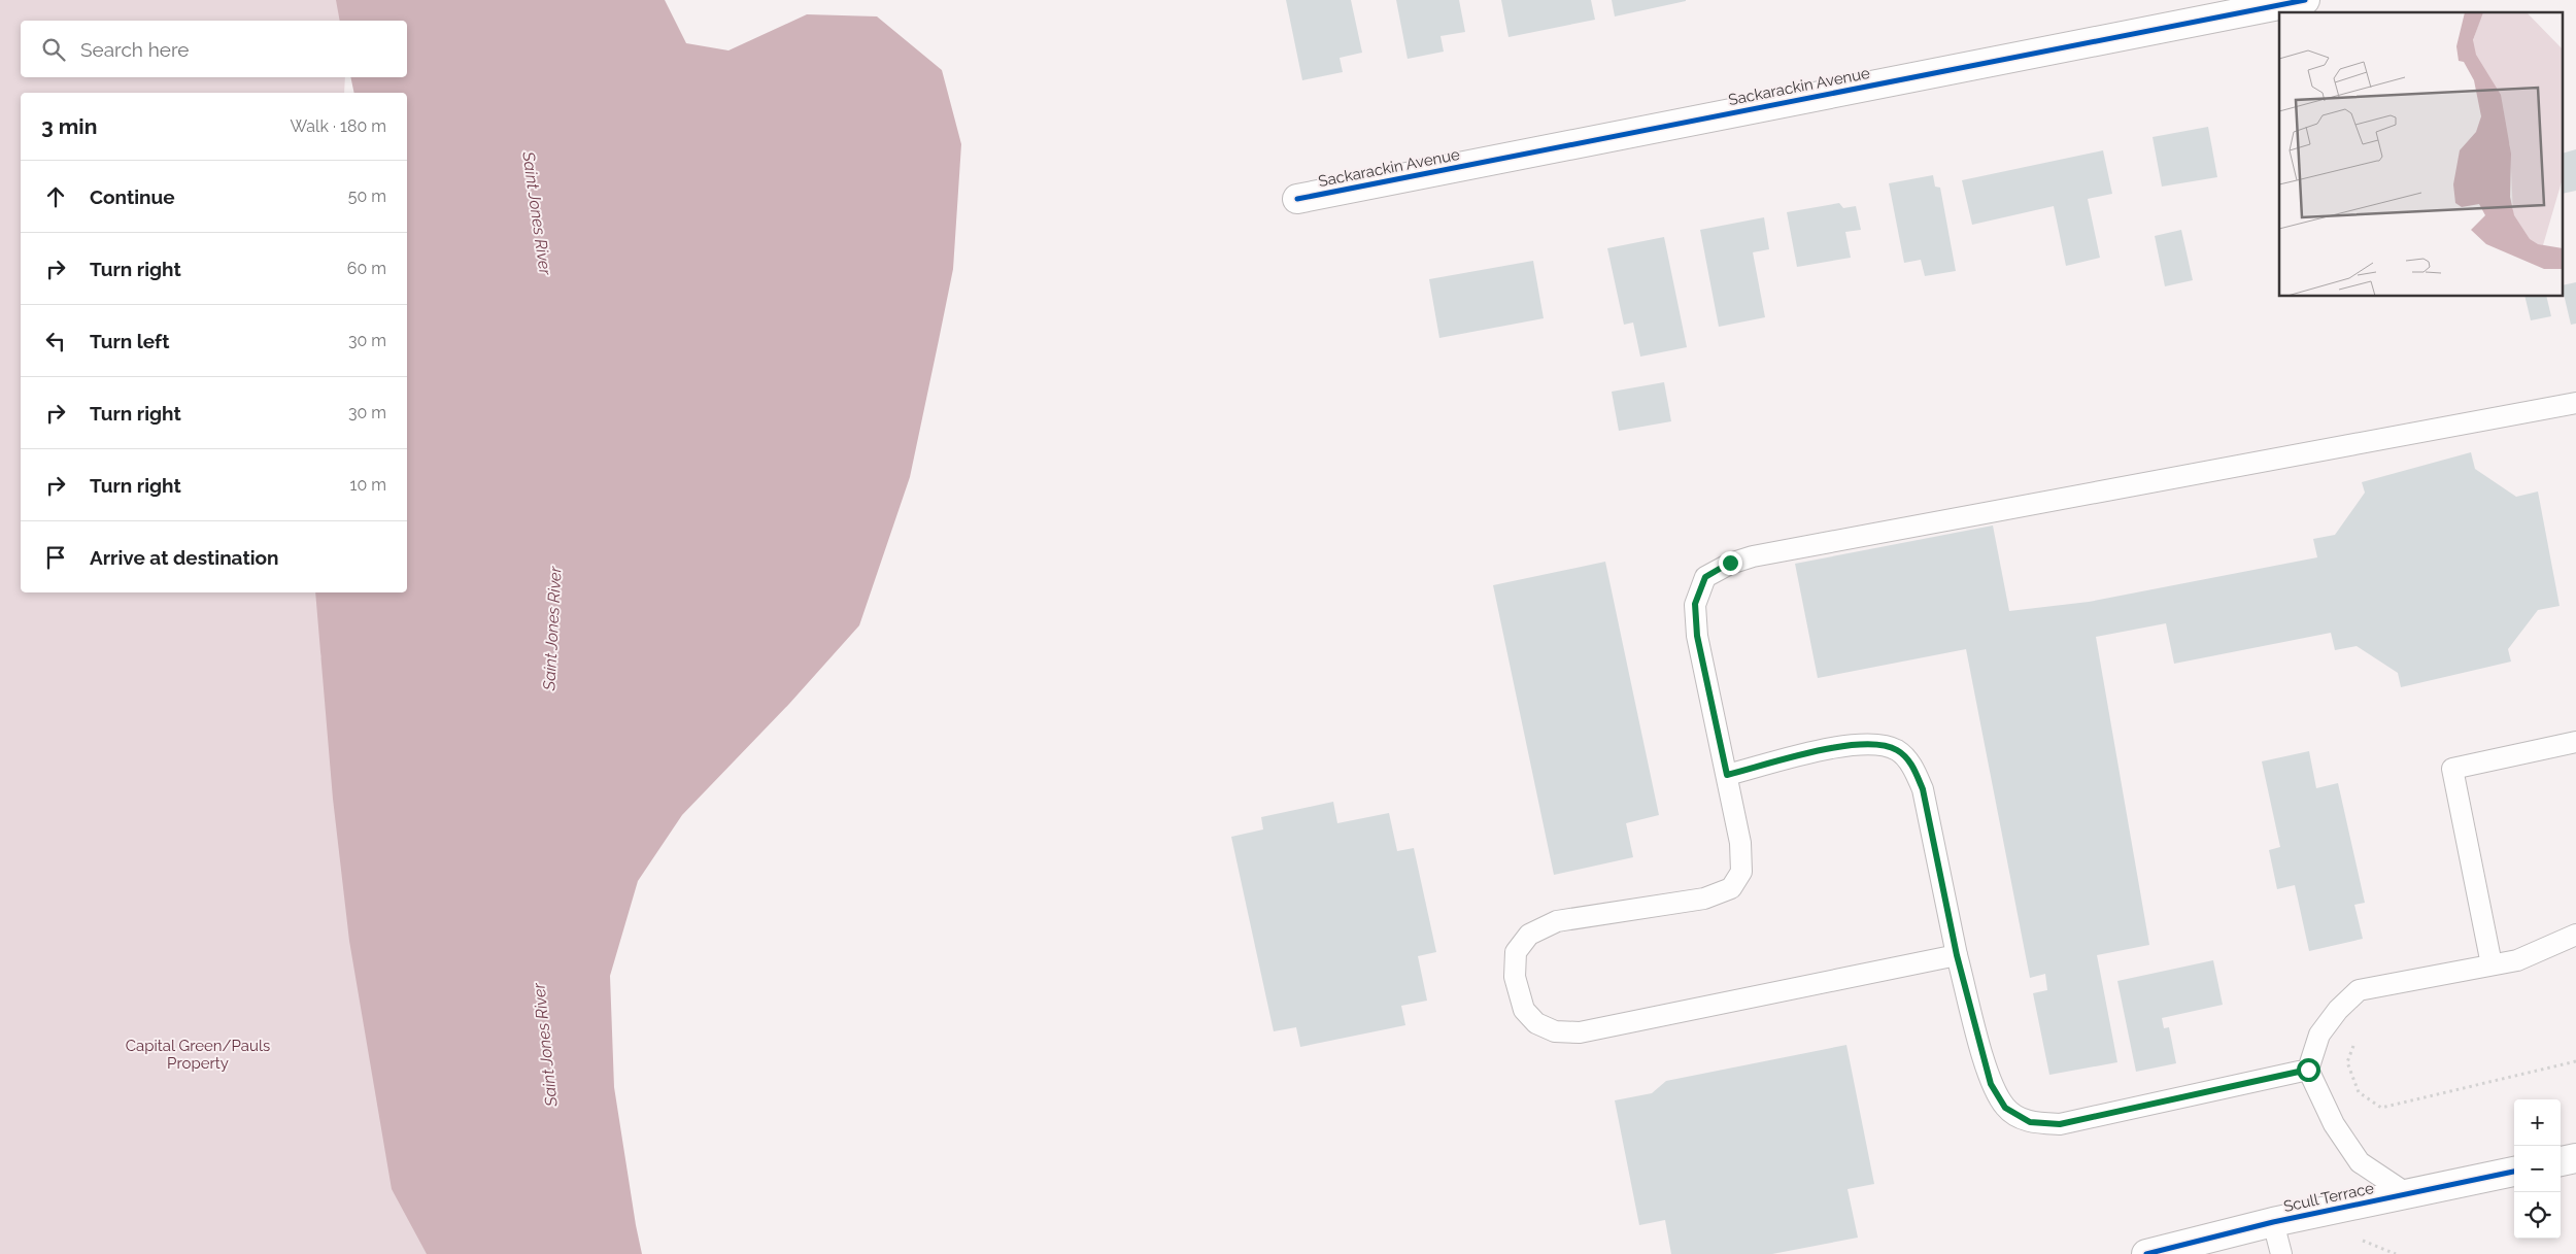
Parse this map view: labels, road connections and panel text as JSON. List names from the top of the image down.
{
  "streets": {
    "street": ["Sackarackin Avenue", "Scull Terrace"]
  },
  "water": ["Saint Jones River"],
  "parks": ["Capital Green/Pauls Property"],
  "page": {
    "search": "Search here",
    "heading": ["3 min", "Walk · 180 m"],
    "list": [
      ["Continue", "50 m"],
      ["Turn right", "60 m"],
      ["Turn left", "30 m"],
      ["Turn right", "30 m"],
      ["Turn right", "10 m"],
      "Arrive at destination"
    ],
    "map_buttons": ["+", "−"]
  }
}
